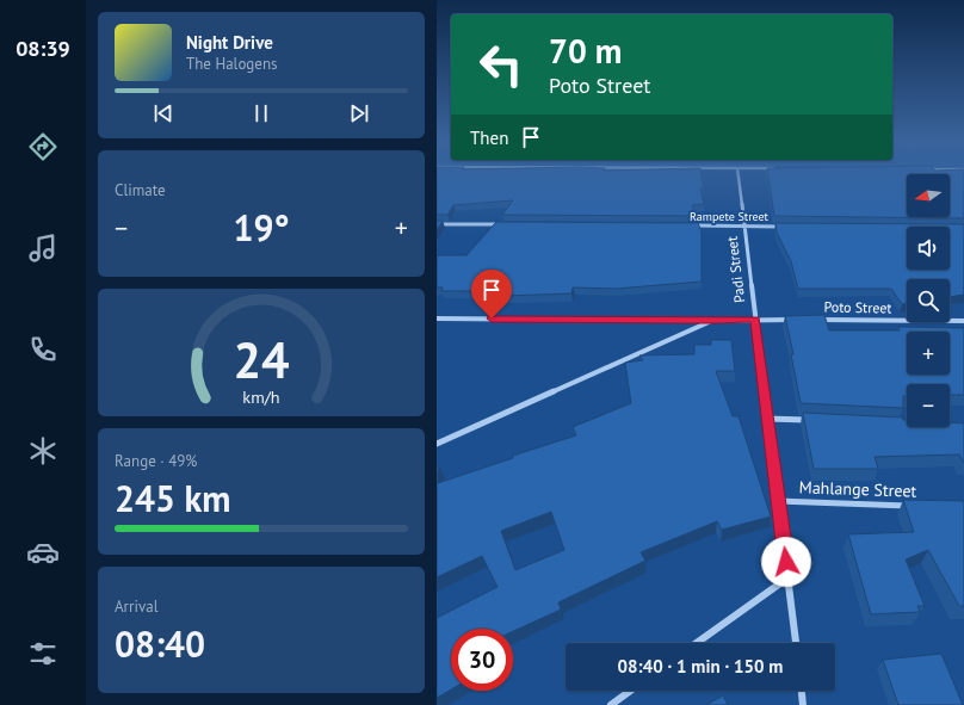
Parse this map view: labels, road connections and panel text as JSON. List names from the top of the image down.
{
  "streets": {
    "street": [
      "Rampete Street",
      "Padi Street",
      "Poto Street",
      "Mahlange Street"
    ]
  },
  "crossings": [
    ["Rampete Street", "Padi Street"],
    ["Padi Street", "Mahlange Street"]
  ],
  "north": "left",
  "page": {
    "tabs": "08:39",
    "turn": ["70 m", "Poto Street"],
    "song": ["Night Drive", "The Halogens"],
    "then": "Then",
    "tile": [
      "Climate",
      ["Range · 49%", "245 km"],
      ["Arrival", "08:40"]
    ],
    "map_buttons": ["+", "−"],
    "heat": ["−", "19°", "+"],
    "limit": "30",
    "trip": "08:40 · 1 min · 150 m",
    "gauge": ["24", "km/h"]
  }
}
